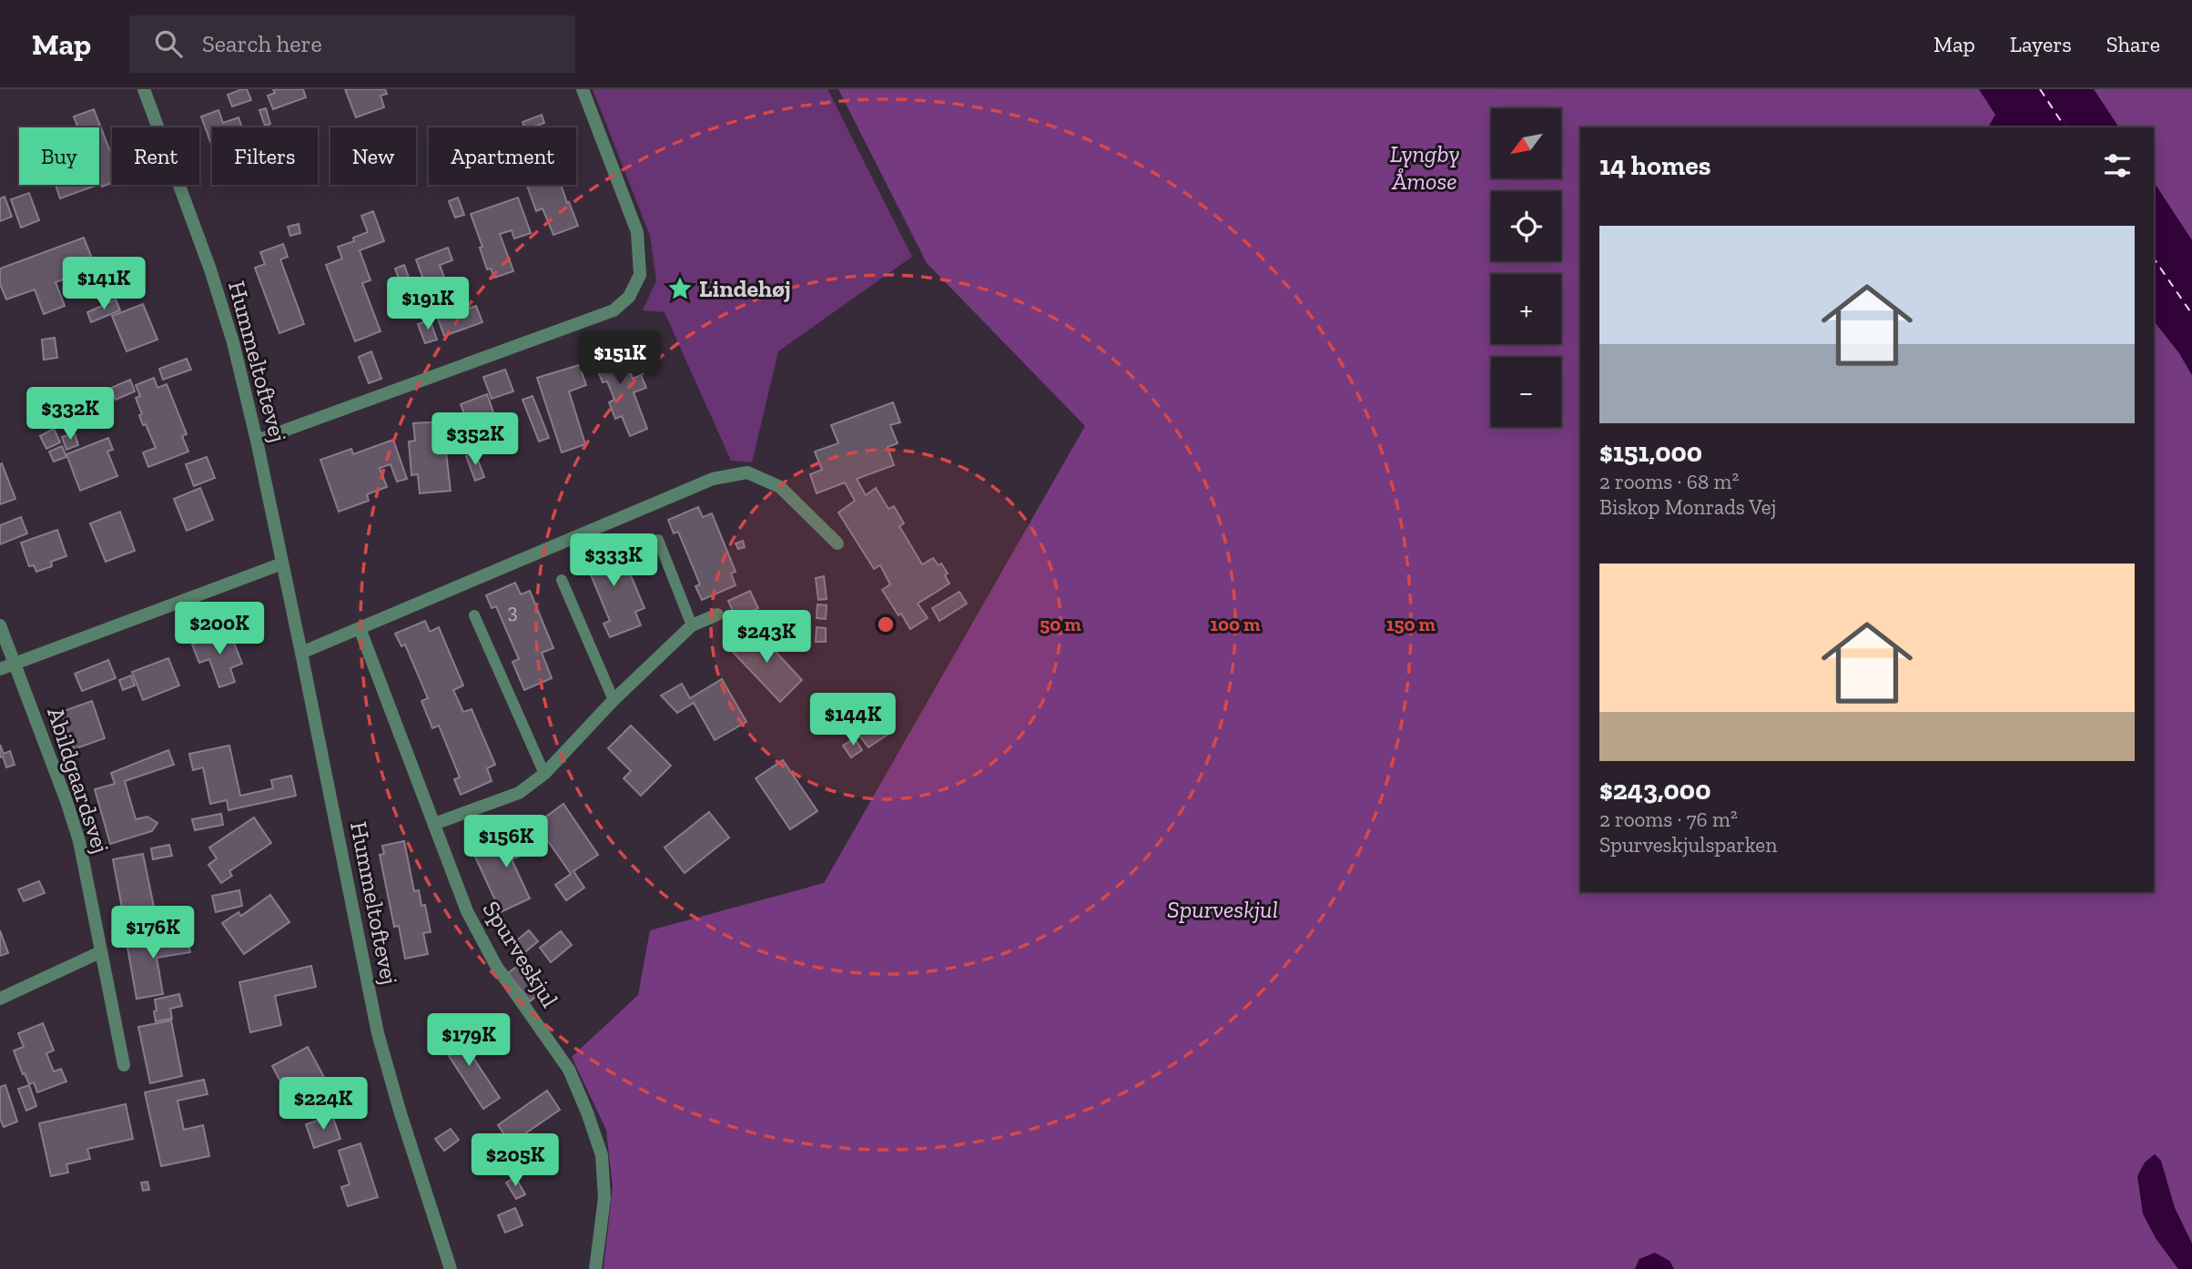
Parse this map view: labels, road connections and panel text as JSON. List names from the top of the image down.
{
  "streets": {
    "street": ["Hummeltoftevej", "Abildgaardsvej", "Spurveskjul"]
  },
  "parks": ["Lyngby Åmose", "Spurveskjul"],
  "places": {
    "place": ["Lindehøj"]
  },
  "house_numbers": ["3"],
  "north": "bottom left",
  "page": {
    "header": "Map",
    "search": "Search here",
    "nav": ["Map", "Layers", "Share"],
    "map_buttons": ["+", "−"],
    "chip": [
      "Buy",
      "Rent",
      "Filters",
      "New",
      "Apartment"
    ],
    "heading": "14 homes",
    "list": [
      {
        "name": "$151,000",
        "note": "2 rooms · 68 m² · Biskop Monrads Vej"
      },
      {
        "name": "$243,000",
        "note": "2 rooms · 76 m² · Spurveskjulsparken"
      }
    ],
    "price": [
      "$141K",
      "$191K",
      "$151K",
      "$332K",
      "$352K",
      "$333K",
      "$200K",
      "$243K",
      "$144K",
      "$156K",
      "$176K",
      "$179K",
      "$224K",
      "$205K"
    ]
  },
  "rings": ["50 m", "100 m", "150 m"]
}
